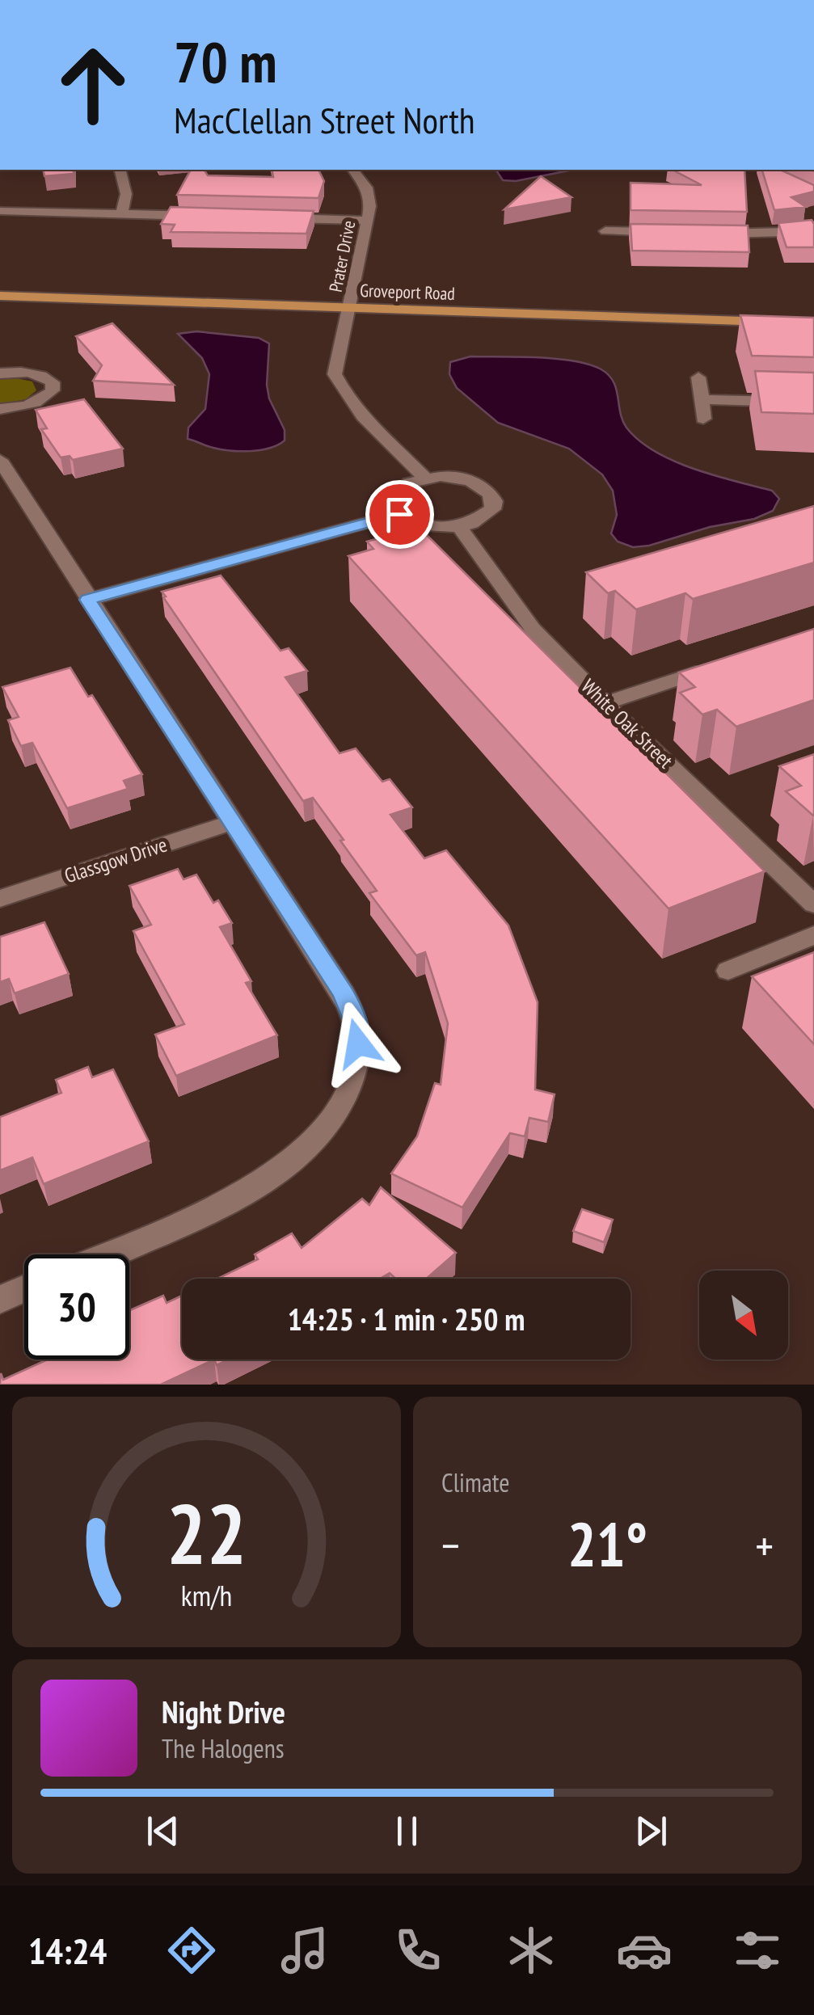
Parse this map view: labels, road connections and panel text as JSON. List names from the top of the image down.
{
  "streets": {
    "main road": ["Groveport Road"],
    "street": ["Prater Drive", "White Oak Street", "Glassgow Drive"]
  },
  "crossings": [
    ["Prater Drive", "Groveport Road"]
  ],
  "north": "bottom right",
  "page": {
    "turn": ["70 m", "MacClellan Street North"],
    "limit": "30",
    "trip": "14:25 · 1 min · 250 m",
    "tile": "Climate",
    "heat": ["−", "21°", "+"],
    "song": ["Night Drive", "The Halogens"],
    "tabs": "14:24",
    "gauge": ["22", "km/h"]
  }
}
